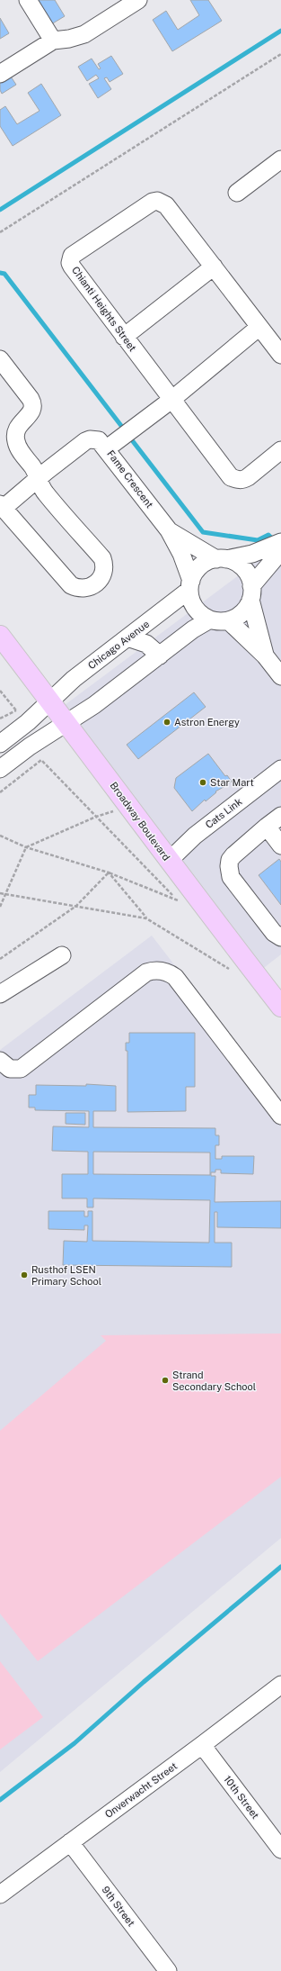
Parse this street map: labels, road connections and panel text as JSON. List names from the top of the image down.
{
  "streets": {
    "main road": ["Broadway Boulevard"],
    "street": [
      "Chianti Heights Street",
      "Fame Crescent",
      "Chicago Avenue",
      "Cats Link",
      "Onverwacht Street",
      "10th Street",
      "9th Street"
    ]
  },
  "crossings": [
    ["Fame Crescent", "Chicago Avenue"],
    ["Chicago Avenue", "Broadway Boulevard"],
    ["Cats Link", "Broadway Boulevard"],
    ["Onverwacht Street", "10th Street"],
    ["Onverwacht Street", "9th Street"]
  ],
  "places": [
    "Astron Energy",
    "Star Mart",
    "Rusthof LSEN Primary School",
    "Strand Secondary School"
  ]
}
